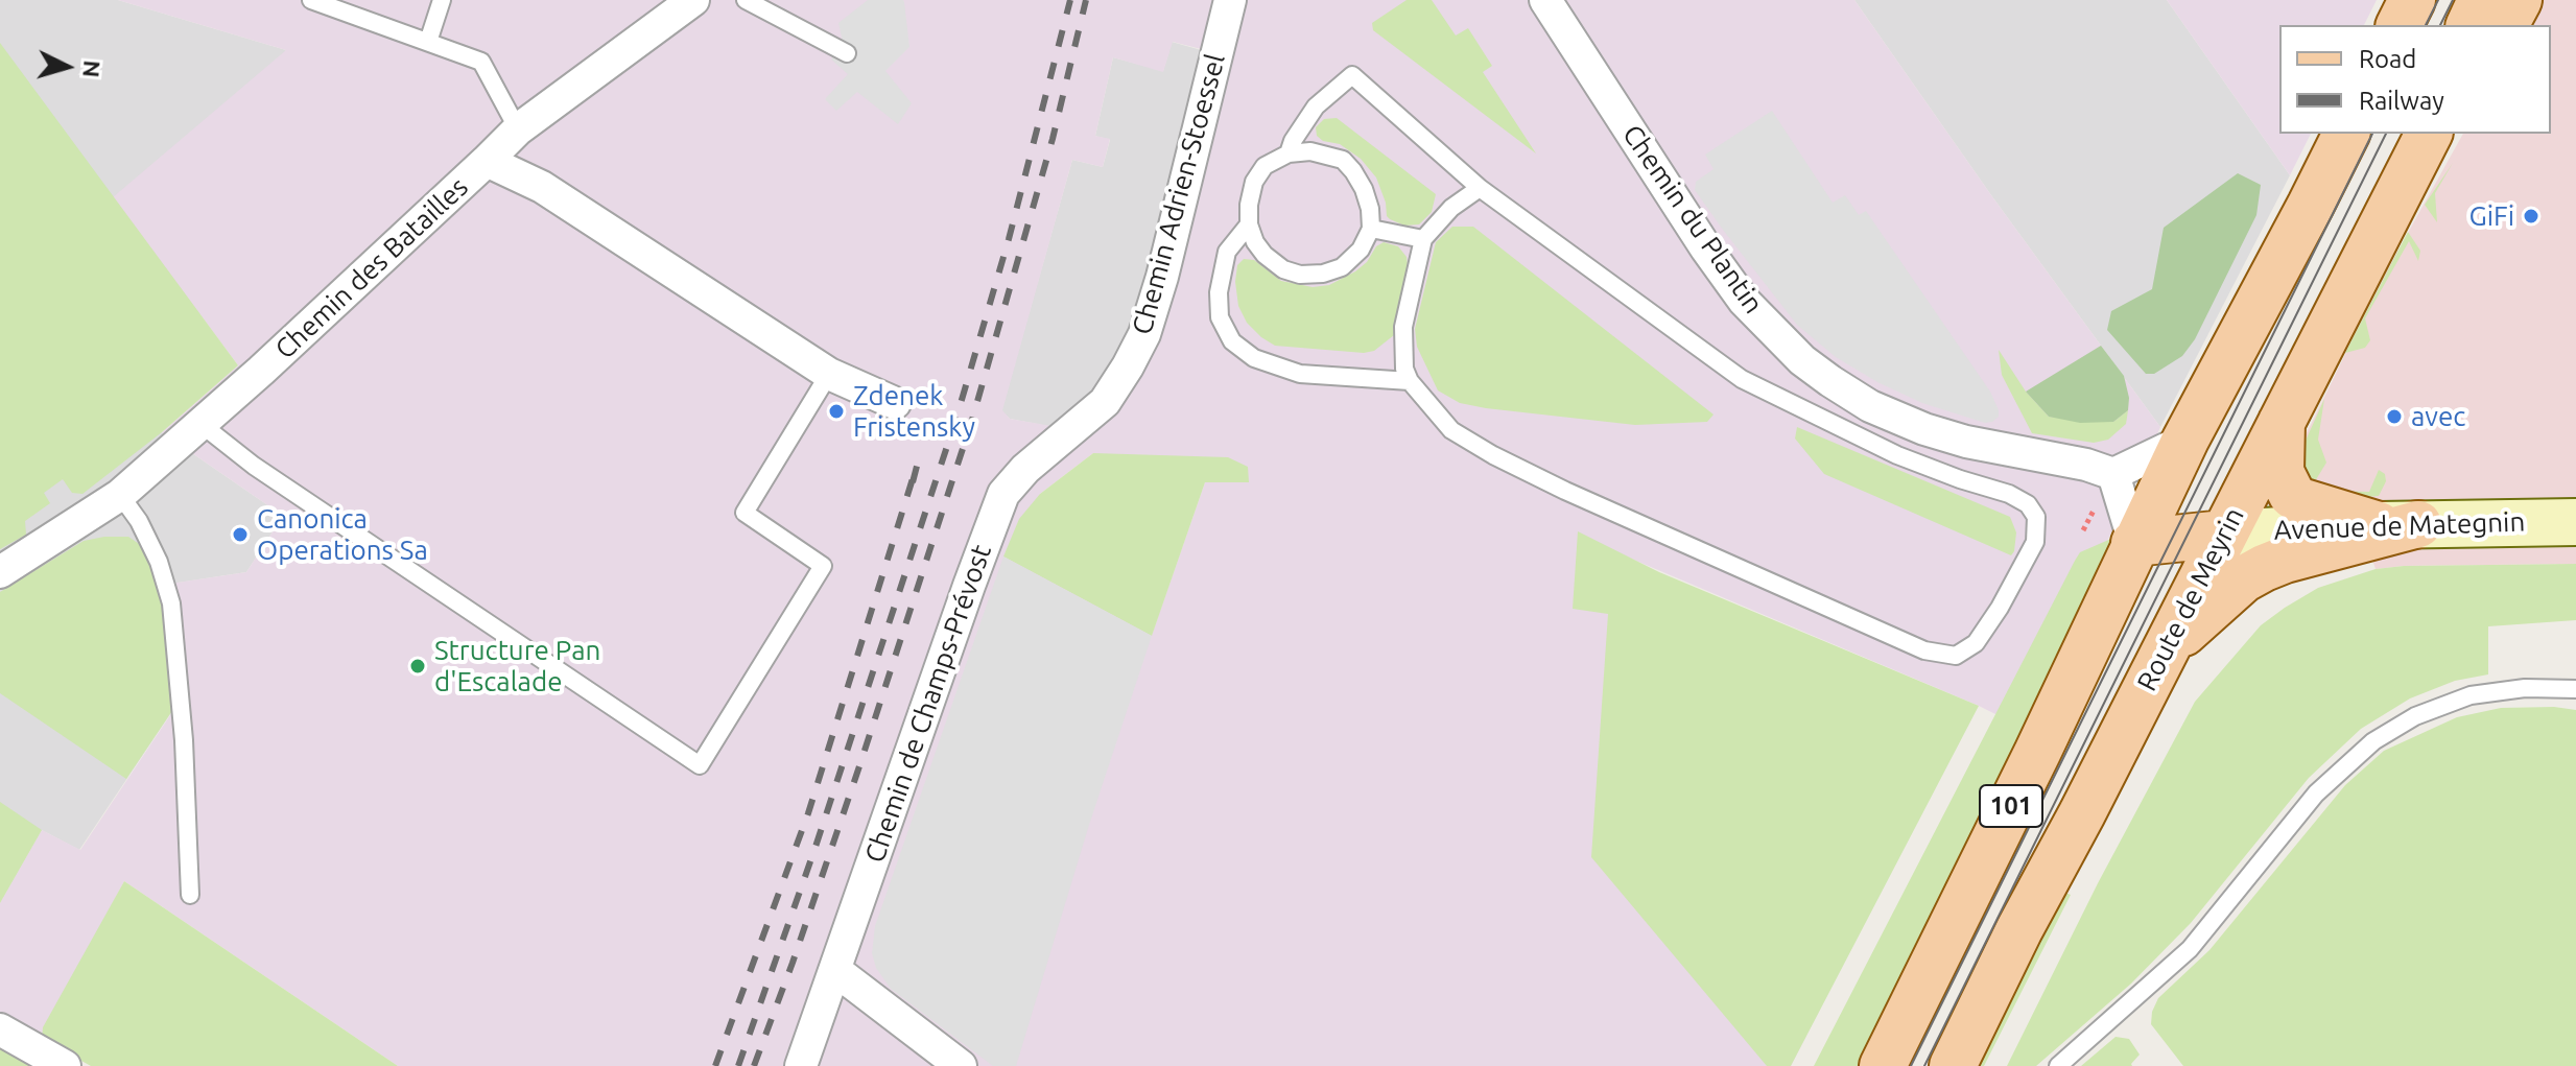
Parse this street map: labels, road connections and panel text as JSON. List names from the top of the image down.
{
  "streets": {
    "main road": ["Avenue de Mategnin", "Route de Meyrin", "101"],
    "street": [
      "Chemin Adrien-Stoessel",
      "Chemin du Plantin",
      "Chemin des Batailles",
      "Chemin de Champs-Prévost"
    ]
  },
  "crossings": [
    ["Chemin Adrien-Stoessel", "Chemin de Champs-Prévost"],
    ["Avenue de Mategnin", "Route de Meyrin"]
  ],
  "places": [
    "GiFi",
    "Zdenek Fristensky",
    "avec",
    "Canonica Operations Sa",
    "Structure Pan d'Escalade"
  ],
  "legend": ["Road", "Railway"],
  "north": "right"
}
